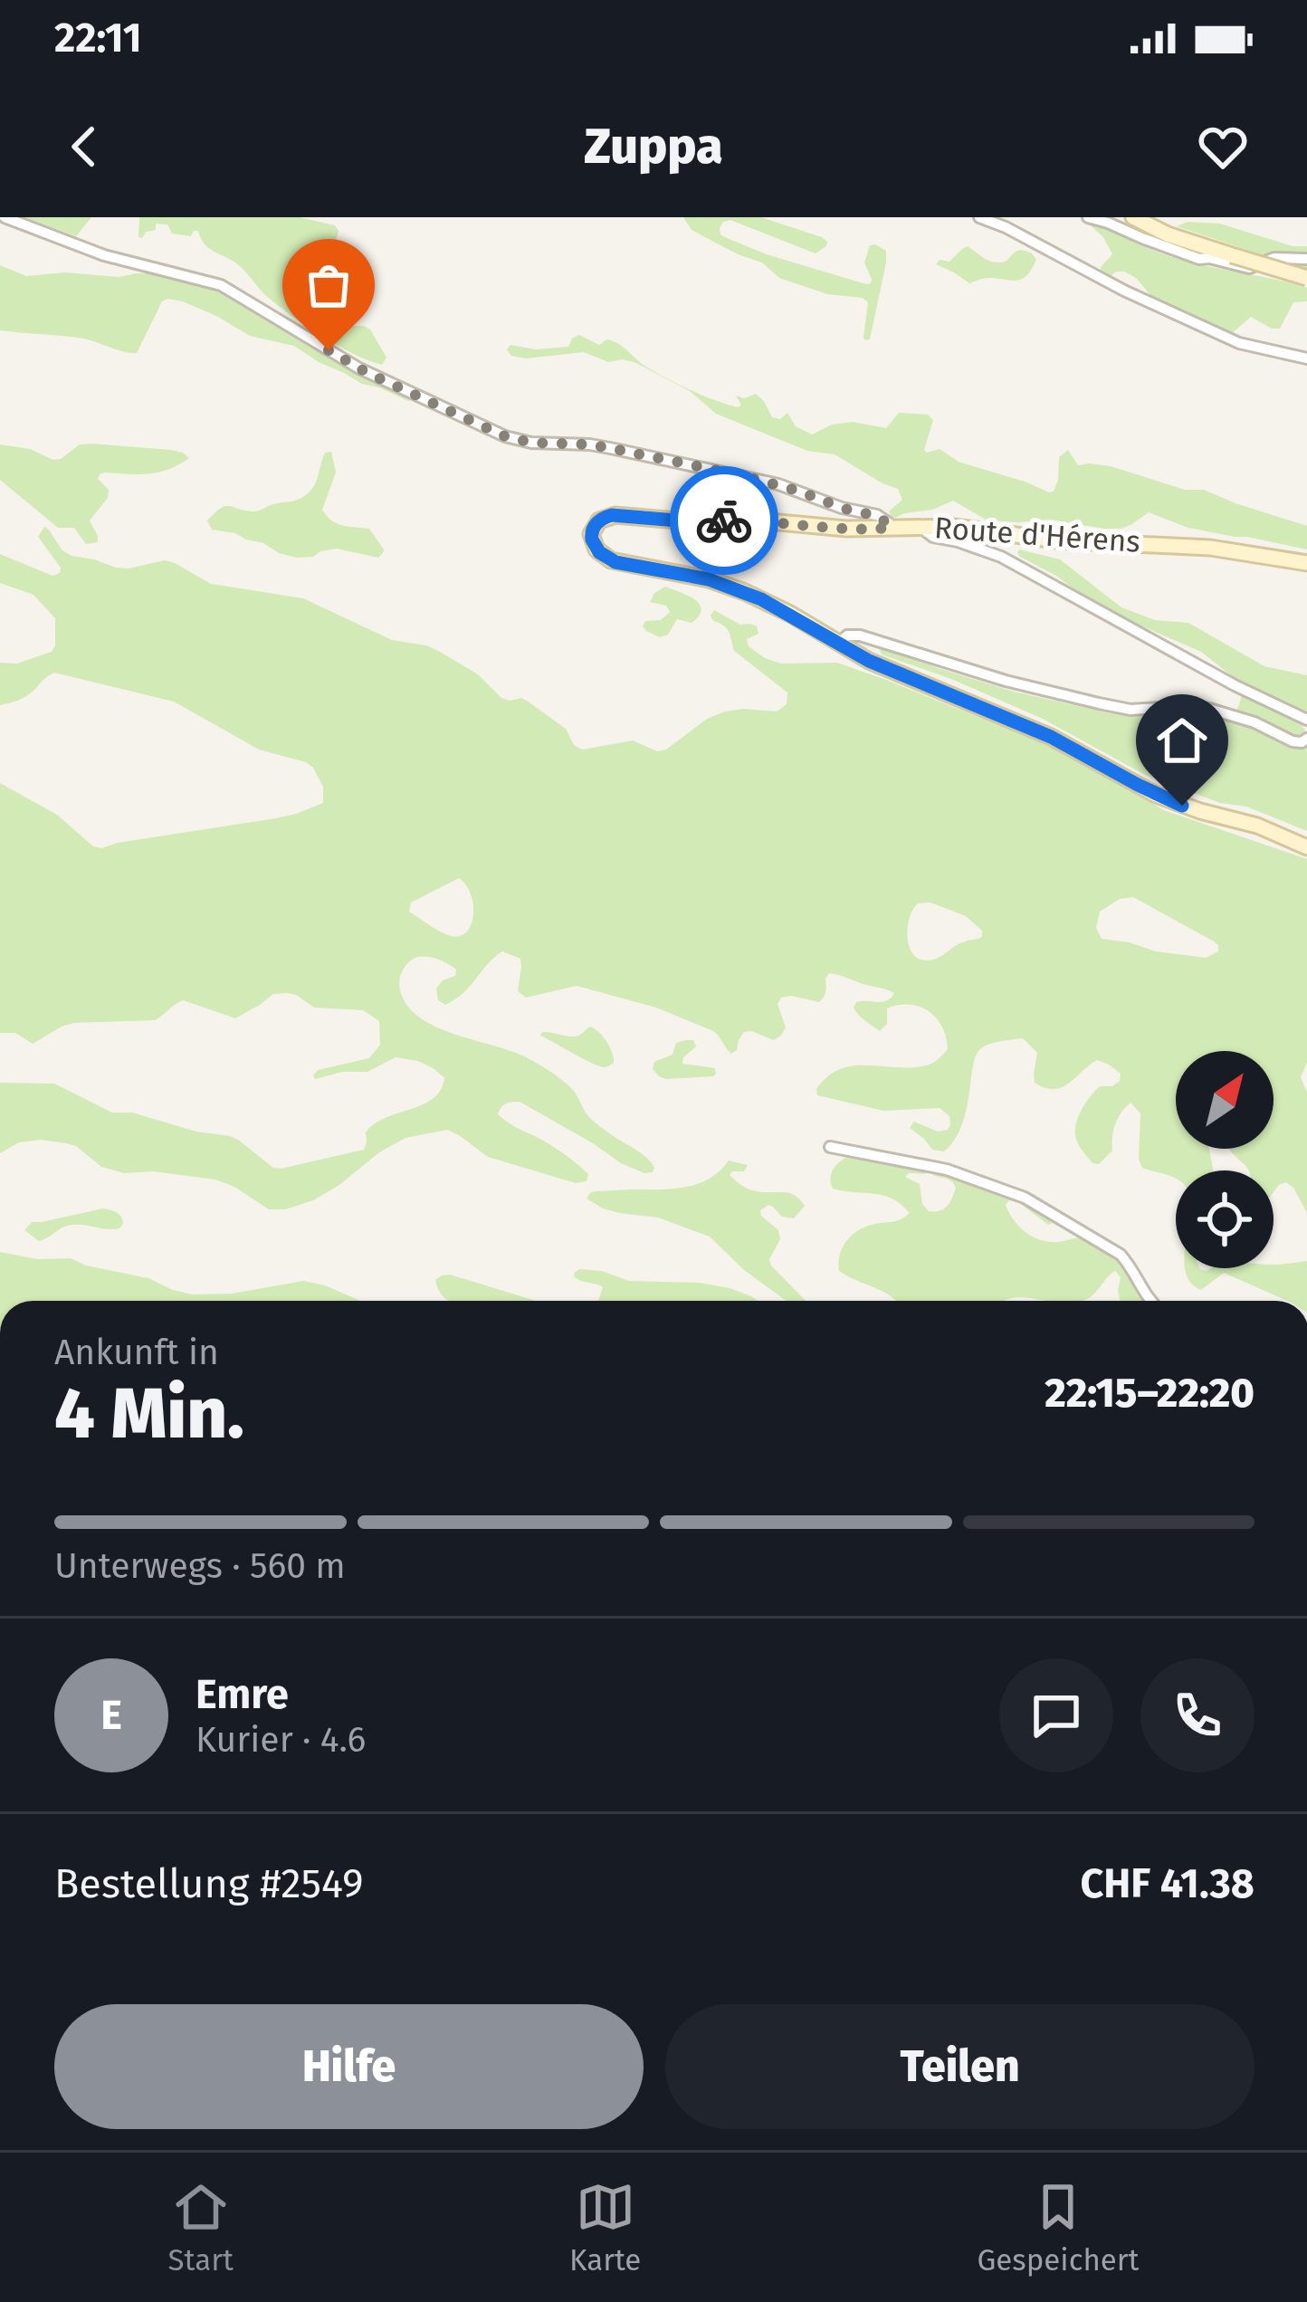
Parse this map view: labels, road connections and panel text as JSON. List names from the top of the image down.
{
  "streets": {
    "main road": ["Route d'Hérens"]
  },
  "north": "top right",
  "page": {
    "status": "22:11",
    "header": "Zuppa",
    "heading": ["4 Min.", "Ankunft in", "22:15–22:20"],
    "panel": [
      "Emre",
      "Kurier · 4.6",
      "Bestellung #2549",
      "CHF 41.38"
    ],
    "bar": "Unterwegs · 560 m",
    "round": "E",
    "buttons": ["Hilfe", "Teilen"],
    "tabs": ["Start", "Karte", "Gespeichert"]
  }
}
